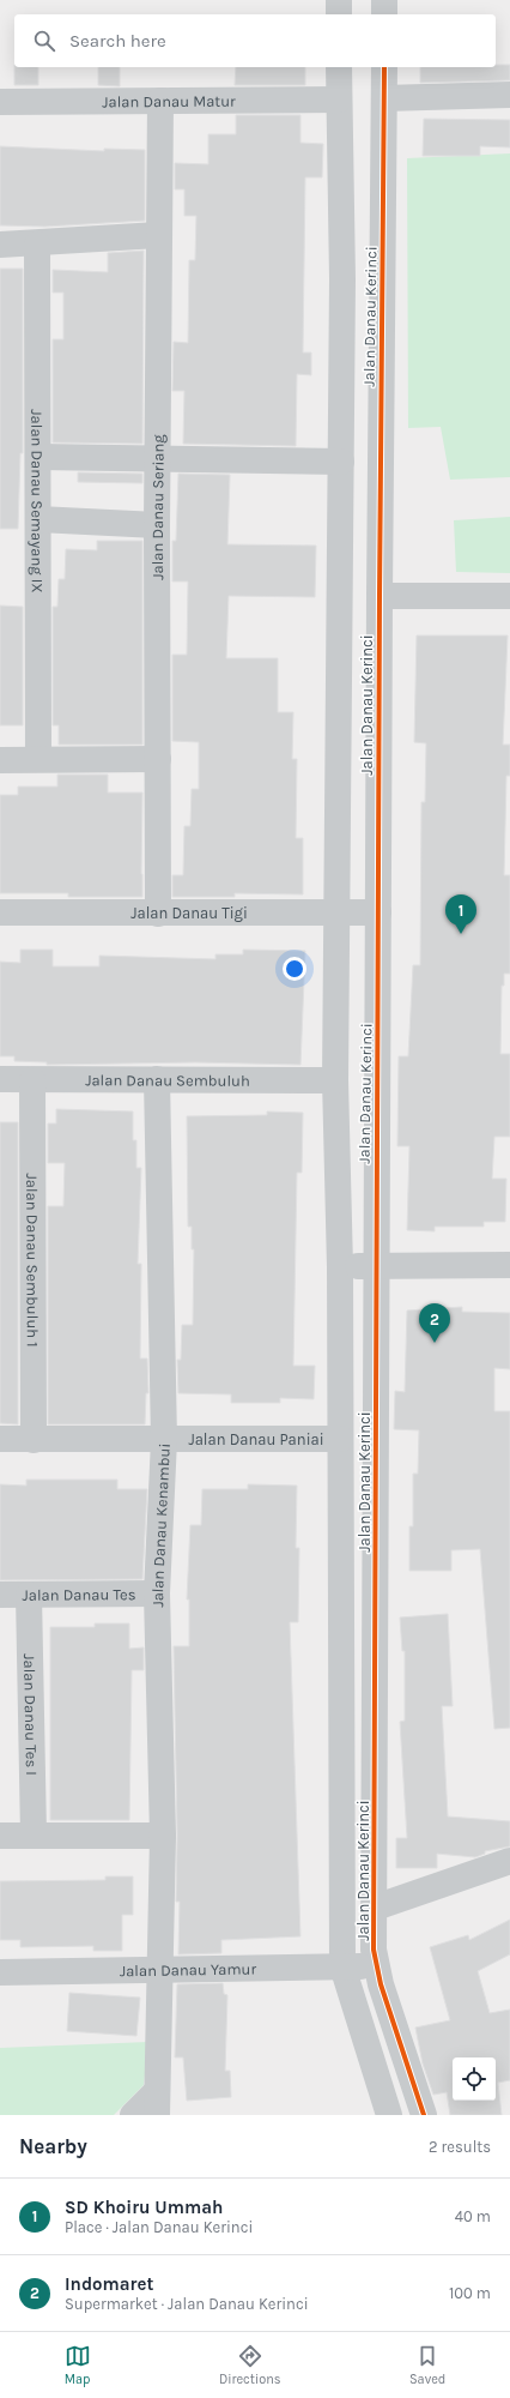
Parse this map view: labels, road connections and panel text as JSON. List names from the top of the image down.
{
  "streets": {
    "street": [
      "Jalan Danau Matur",
      "Jalan Danau Kerinci",
      "Jalan Danau Semayang IX",
      "Jalan Danau Seriang",
      "Jalan Danau Tigi",
      "Jalan Danau Sembuluh",
      "Jalan Danau Sembuluh 1",
      "Jalan Danau Paniai",
      "Jalan Danau Kenambui",
      "Jalan Danau Tes",
      "Jalan Danau Tes I",
      "Jalan Danau Yamur"
    ]
  },
  "crossings": [
    ["Jalan Danau Matur", "Jalan Danau Kerinci"],
    ["Jalan Danau Matur", "Jalan Danau Seriang"],
    ["Jalan Danau Kerinci", "Jalan Danau Tigi"],
    ["Jalan Danau Kerinci", "Jalan Danau Sembuluh"],
    ["Jalan Danau Kerinci", "Jalan Danau Paniai"],
    ["Jalan Danau Kerinci", "Jalan Danau Yamur"],
    ["Jalan Danau Seriang", "Jalan Danau Tigi"],
    ["Jalan Danau Sembuluh", "Jalan Danau Sembuluh 1"],
    ["Jalan Danau Sembuluh", "Jalan Danau Kenambui"],
    ["Jalan Danau Sembuluh 1", "Jalan Danau Paniai"],
    ["Jalan Danau Paniai", "Jalan Danau Kenambui"],
    ["Jalan Danau Kenambui", "Jalan Danau Tes"],
    ["Jalan Danau Kenambui", "Jalan Danau Yamur"],
    ["Jalan Danau Tes", "Jalan Danau Tes I"]
  ],
  "page": {
    "search": "Search here",
    "pins": ["1", "2"],
    "heading": ["Nearby", "2 results"],
    "list": [
      {
        "mark": "1",
        "name": "SD Khoiru Ummah",
        "note": "Place · Jalan Danau Kerinci",
        "value": "40 m"
      },
      {
        "mark": "2",
        "name": "Indomaret",
        "note": "Supermarket · Jalan Danau Kerinci",
        "value": "100 m"
      }
    ],
    "nav": ["Map", "Directions", "Saved"]
  }
}
